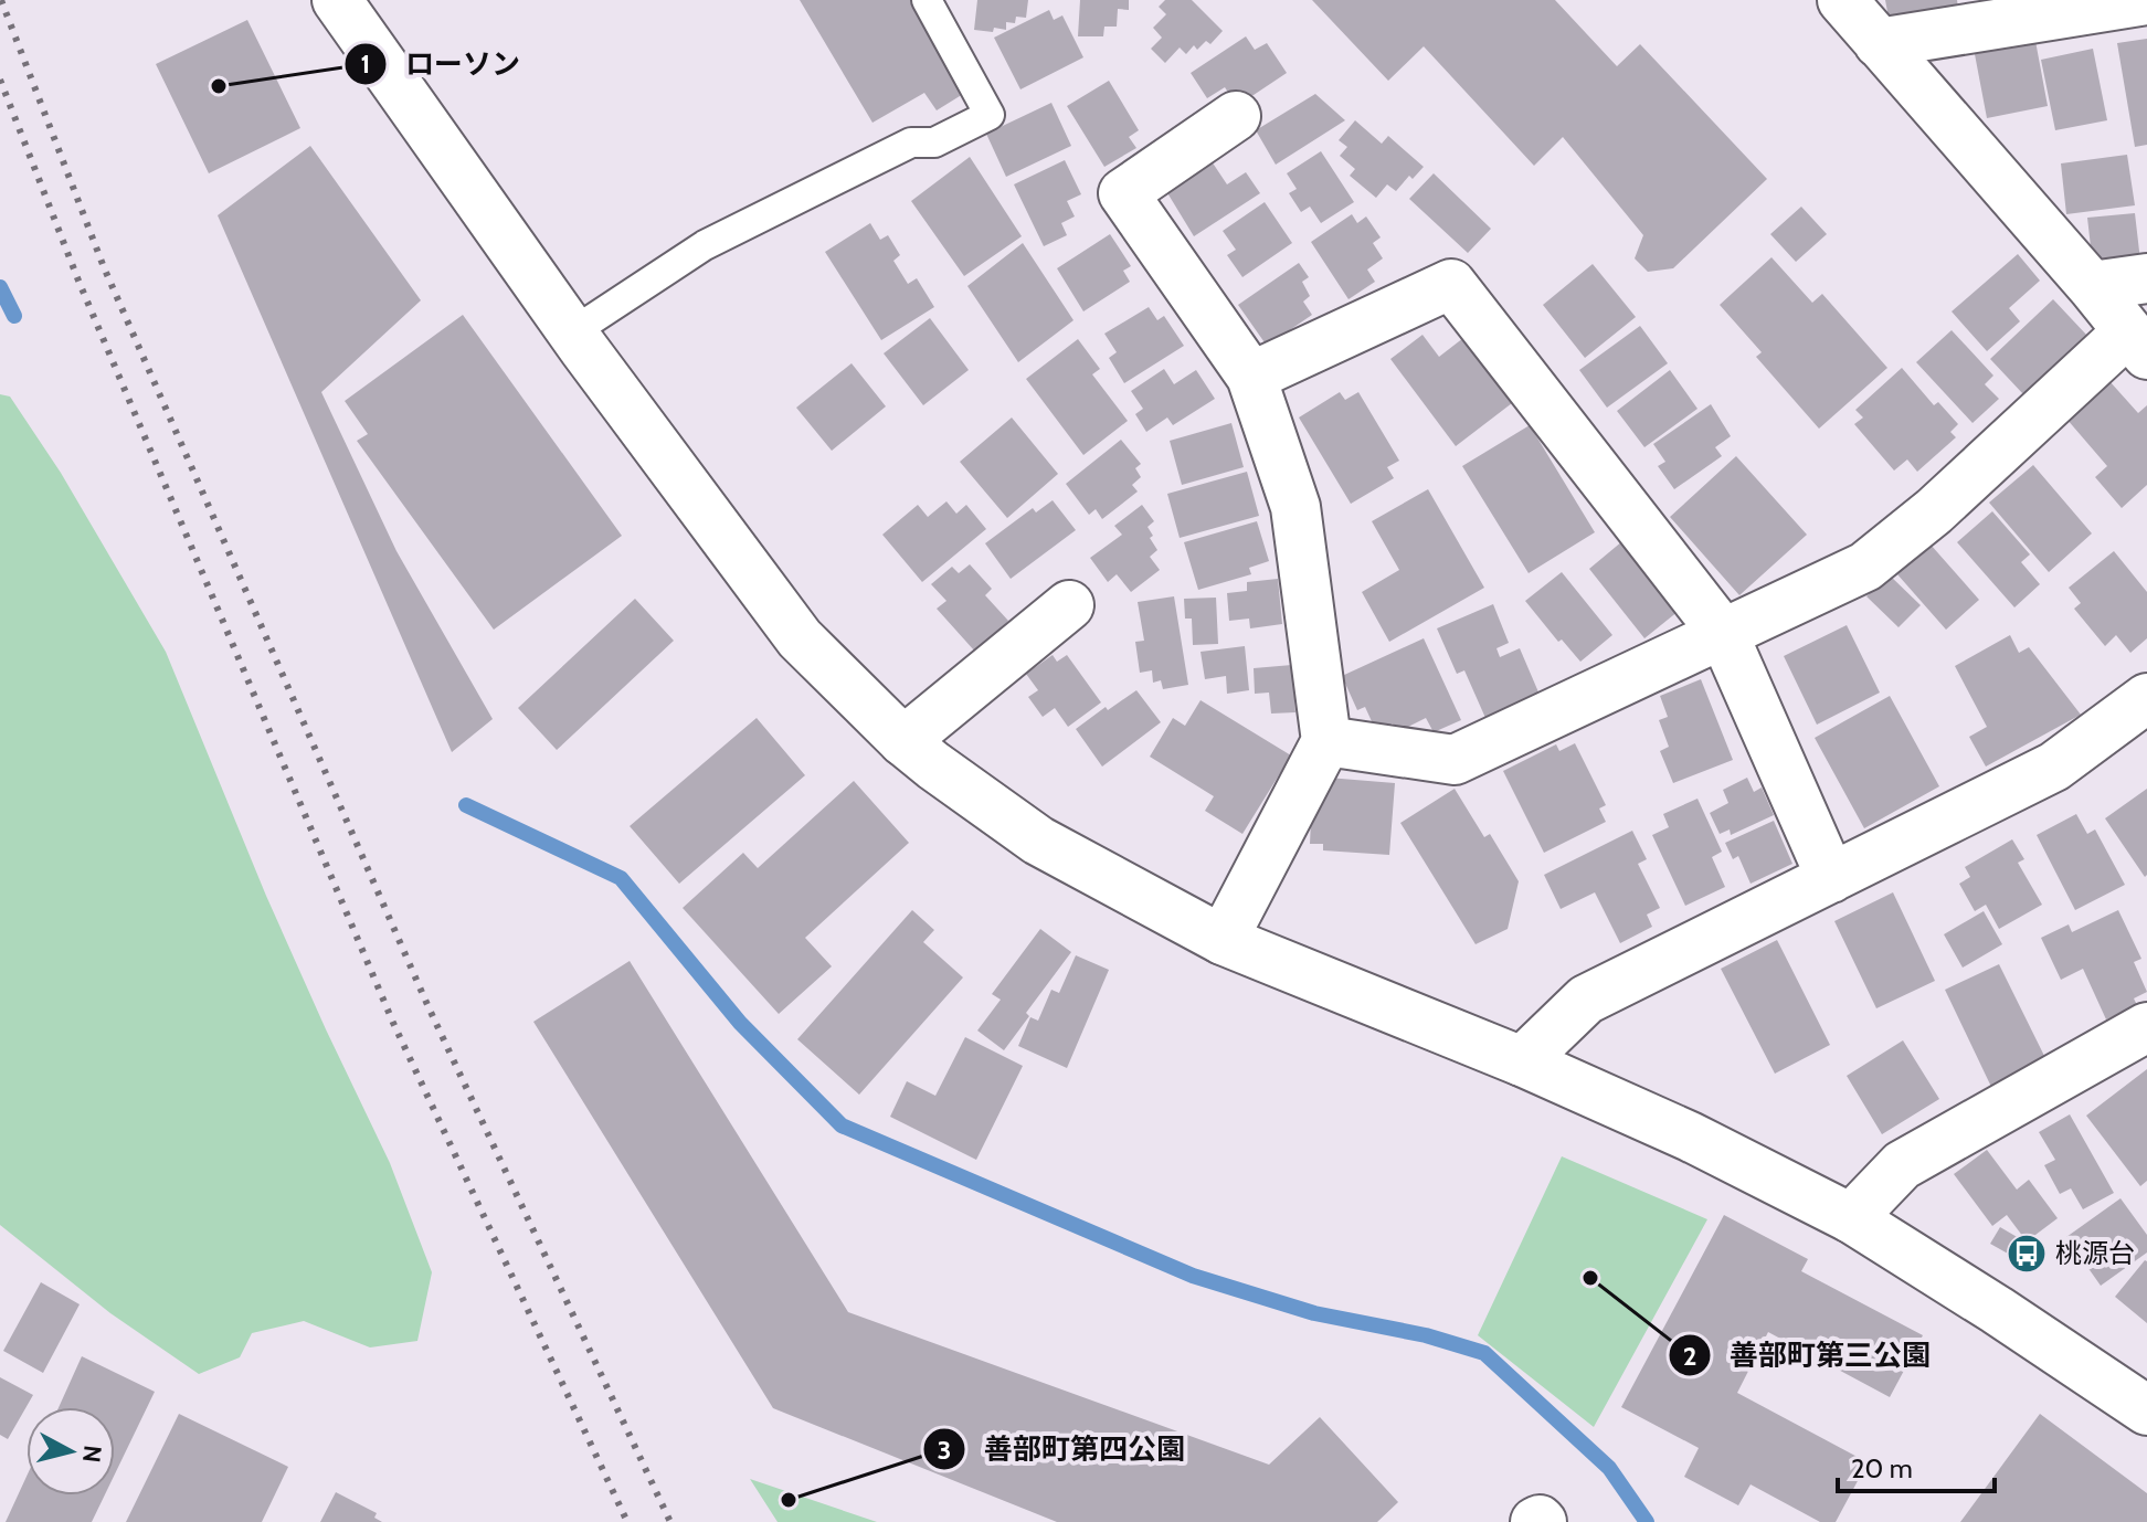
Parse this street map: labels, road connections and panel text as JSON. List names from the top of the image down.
{
  "places": {
    "other": ["ローソン", "善部町第三公園", "善部町第四公園"],
    "bus stop": ["桃源台"]
  },
  "scale_bar": "20 m",
  "north": "right"
}
